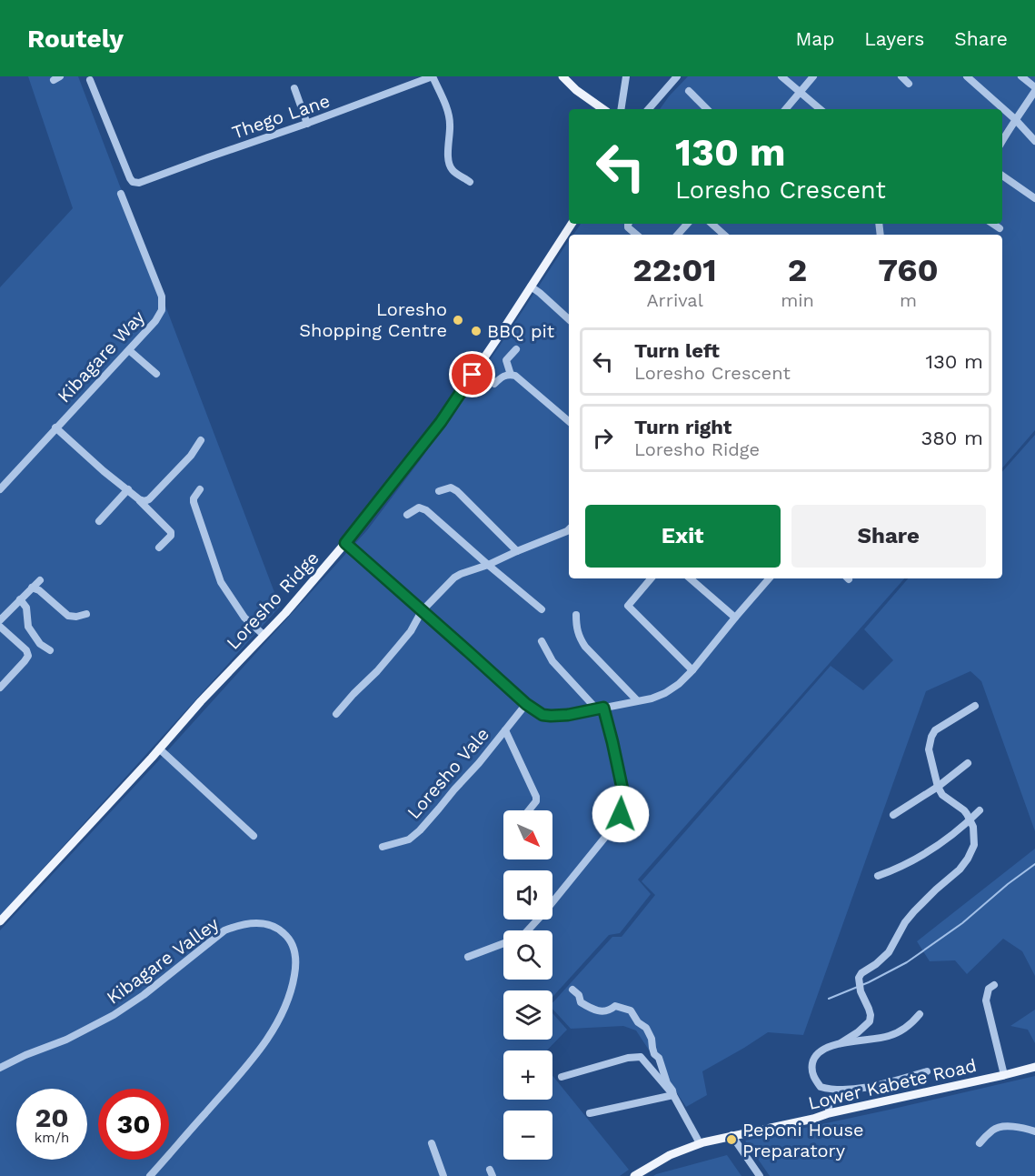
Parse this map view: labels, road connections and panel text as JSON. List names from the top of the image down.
{
  "streets": {
    "main road": ["Loresho Ridge", "Lower Kabete Road"],
    "street": [
      "Thego Lane",
      "Kibagare Way",
      "Loresho Vale",
      "Kibagare Valley"
    ]
  },
  "places": ["Loresho Shopping Centre", "BBQ pit", "Peponi House Preparatory"],
  "north": "bottom right",
  "page": {
    "header": "Routely",
    "nav": ["Map", "Layers", "Share"],
    "turn": ["130 m", "Loresho Crescent"],
    "eta": [
      "22:01",
      "Arrival",
      "2",
      "min",
      "760",
      "m"
    ],
    "list": [
      {
        "name": "Turn left",
        "note": "Loresho Crescent",
        "value": "130 m"
      },
      {
        "name": "Turn right",
        "note": "Loresho Ridge",
        "value": "380 m"
      }
    ],
    "buttons": ["Exit", "Share"],
    "map_buttons": ["+", "−"],
    "speed": "20 km/h",
    "limit": "30"
  }
}
